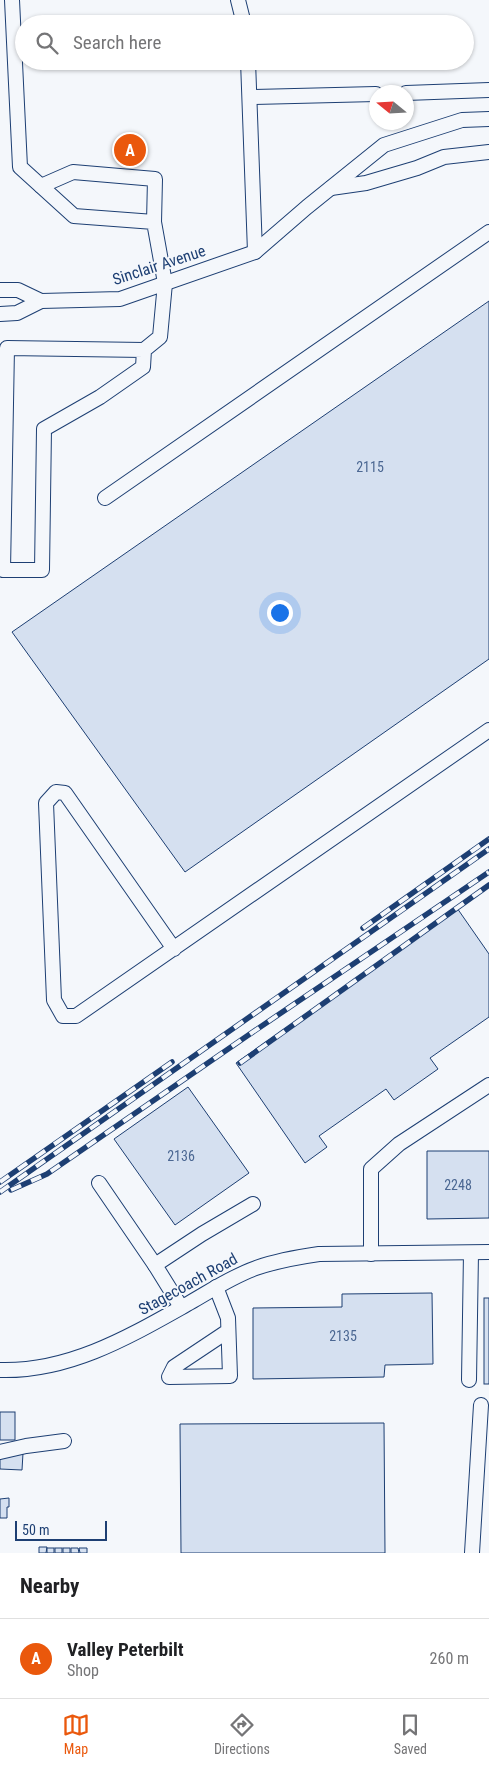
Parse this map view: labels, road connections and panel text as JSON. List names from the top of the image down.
{
  "streets": {
    "street": ["Sinclair Avenue", "Stagecoach Road"]
  },
  "house_numbers": [
    "2115",
    "2136",
    "2248",
    "2135"
  ],
  "scale_bar": "50 m",
  "north": "left",
  "page": {
    "search": "Search here",
    "pins": "A",
    "scale": "50 m",
    "heading": "Nearby",
    "list": [
      {
        "mark": "A",
        "name": "Valley Peterbilt",
        "note": "Shop",
        "value": "260 m"
      }
    ],
    "nav": ["Map", "Directions", "Saved"]
  }
}
